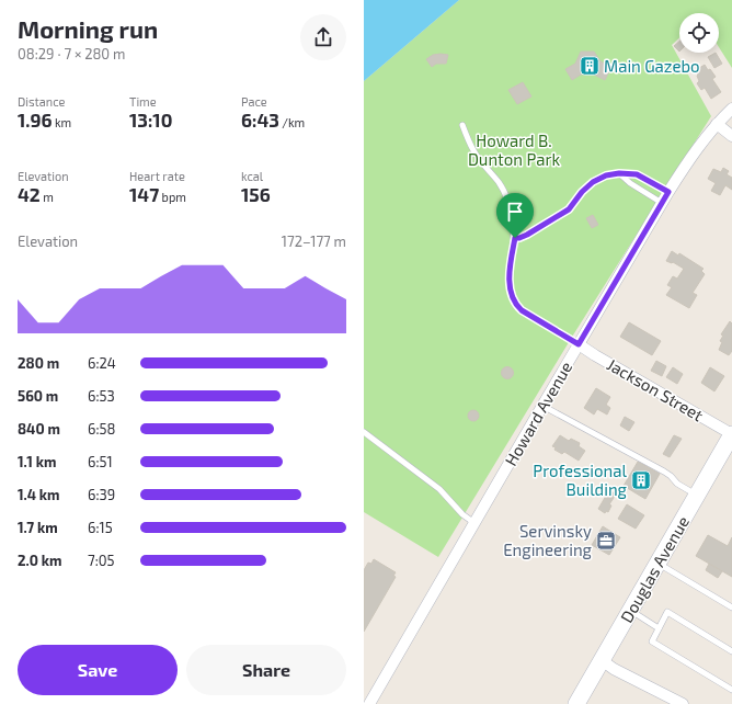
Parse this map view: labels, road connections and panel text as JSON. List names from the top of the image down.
{
  "streets": {
    "street": ["Jackson Street", "Howard Avenue", "Douglas Avenue"]
  },
  "crossings": [
    ["Jackson Street", "Howard Avenue"],
    ["Jackson Street", "Douglas Avenue"]
  ],
  "parks": ["Howard B. Dunton Park"],
  "places": {
    "building": ["Main Gazebo", "Professional Building"],
    "office": ["Servinsky Engineering"]
  },
  "page": {
    "heading": ["Morning run", "08:29 · 7 × 280 m"],
    "stats": [
      ["Distance", "1.96 km"],
      ["Time", "13:10"],
      ["Pace", "6:43 /km"],
      ["Elevation", "42 m"],
      ["Heart rate", "147 bpm"],
      ["kcal", "156"]
    ],
    "chart": ["Elevation", "172–177 m"],
    "list": [
      {
        "name": "280 m",
        "note": "6:24"
      },
      {
        "name": "560 m",
        "note": "6:53"
      },
      {
        "name": "840 m",
        "note": "6:58"
      },
      {
        "name": "1.1 km",
        "note": "6:51"
      },
      {
        "name": "1.4 km",
        "note": "6:39"
      },
      {
        "name": "1.7 km",
        "note": "6:15"
      },
      {
        "name": "2.0 km",
        "note": "7:05"
      }
    ],
    "buttons": ["Save", "Share"]
  }
}
